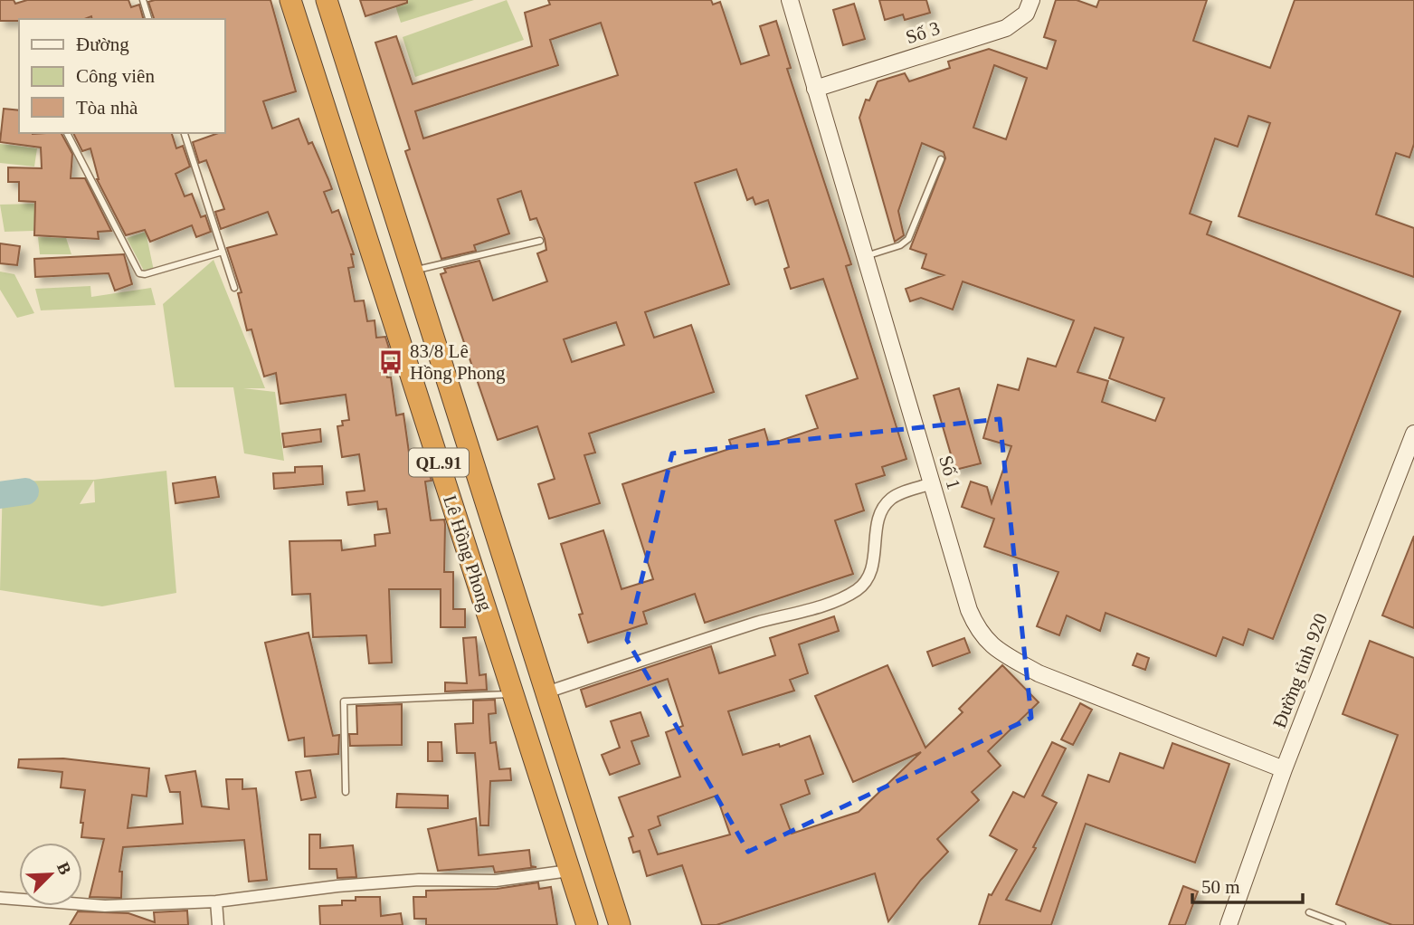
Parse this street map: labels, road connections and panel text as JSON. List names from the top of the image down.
{
  "streets": {
    "highway": ["QL.91", "Lê Hồng Phong"],
    "street": ["Số 3", "Số 1", "Đường tỉnh 920"]
  },
  "crossings": [
    ["Số 3", "Số 1"],
    ["Số 1", "Đường tỉnh 920"]
  ],
  "places": {
    "bus stop": ["83/8 Lê Hồng Phong"]
  },
  "legend": ["Đường", "Công viên", "Tòa nhà"],
  "scale_bar": "50 m",
  "north": "top right"
}
